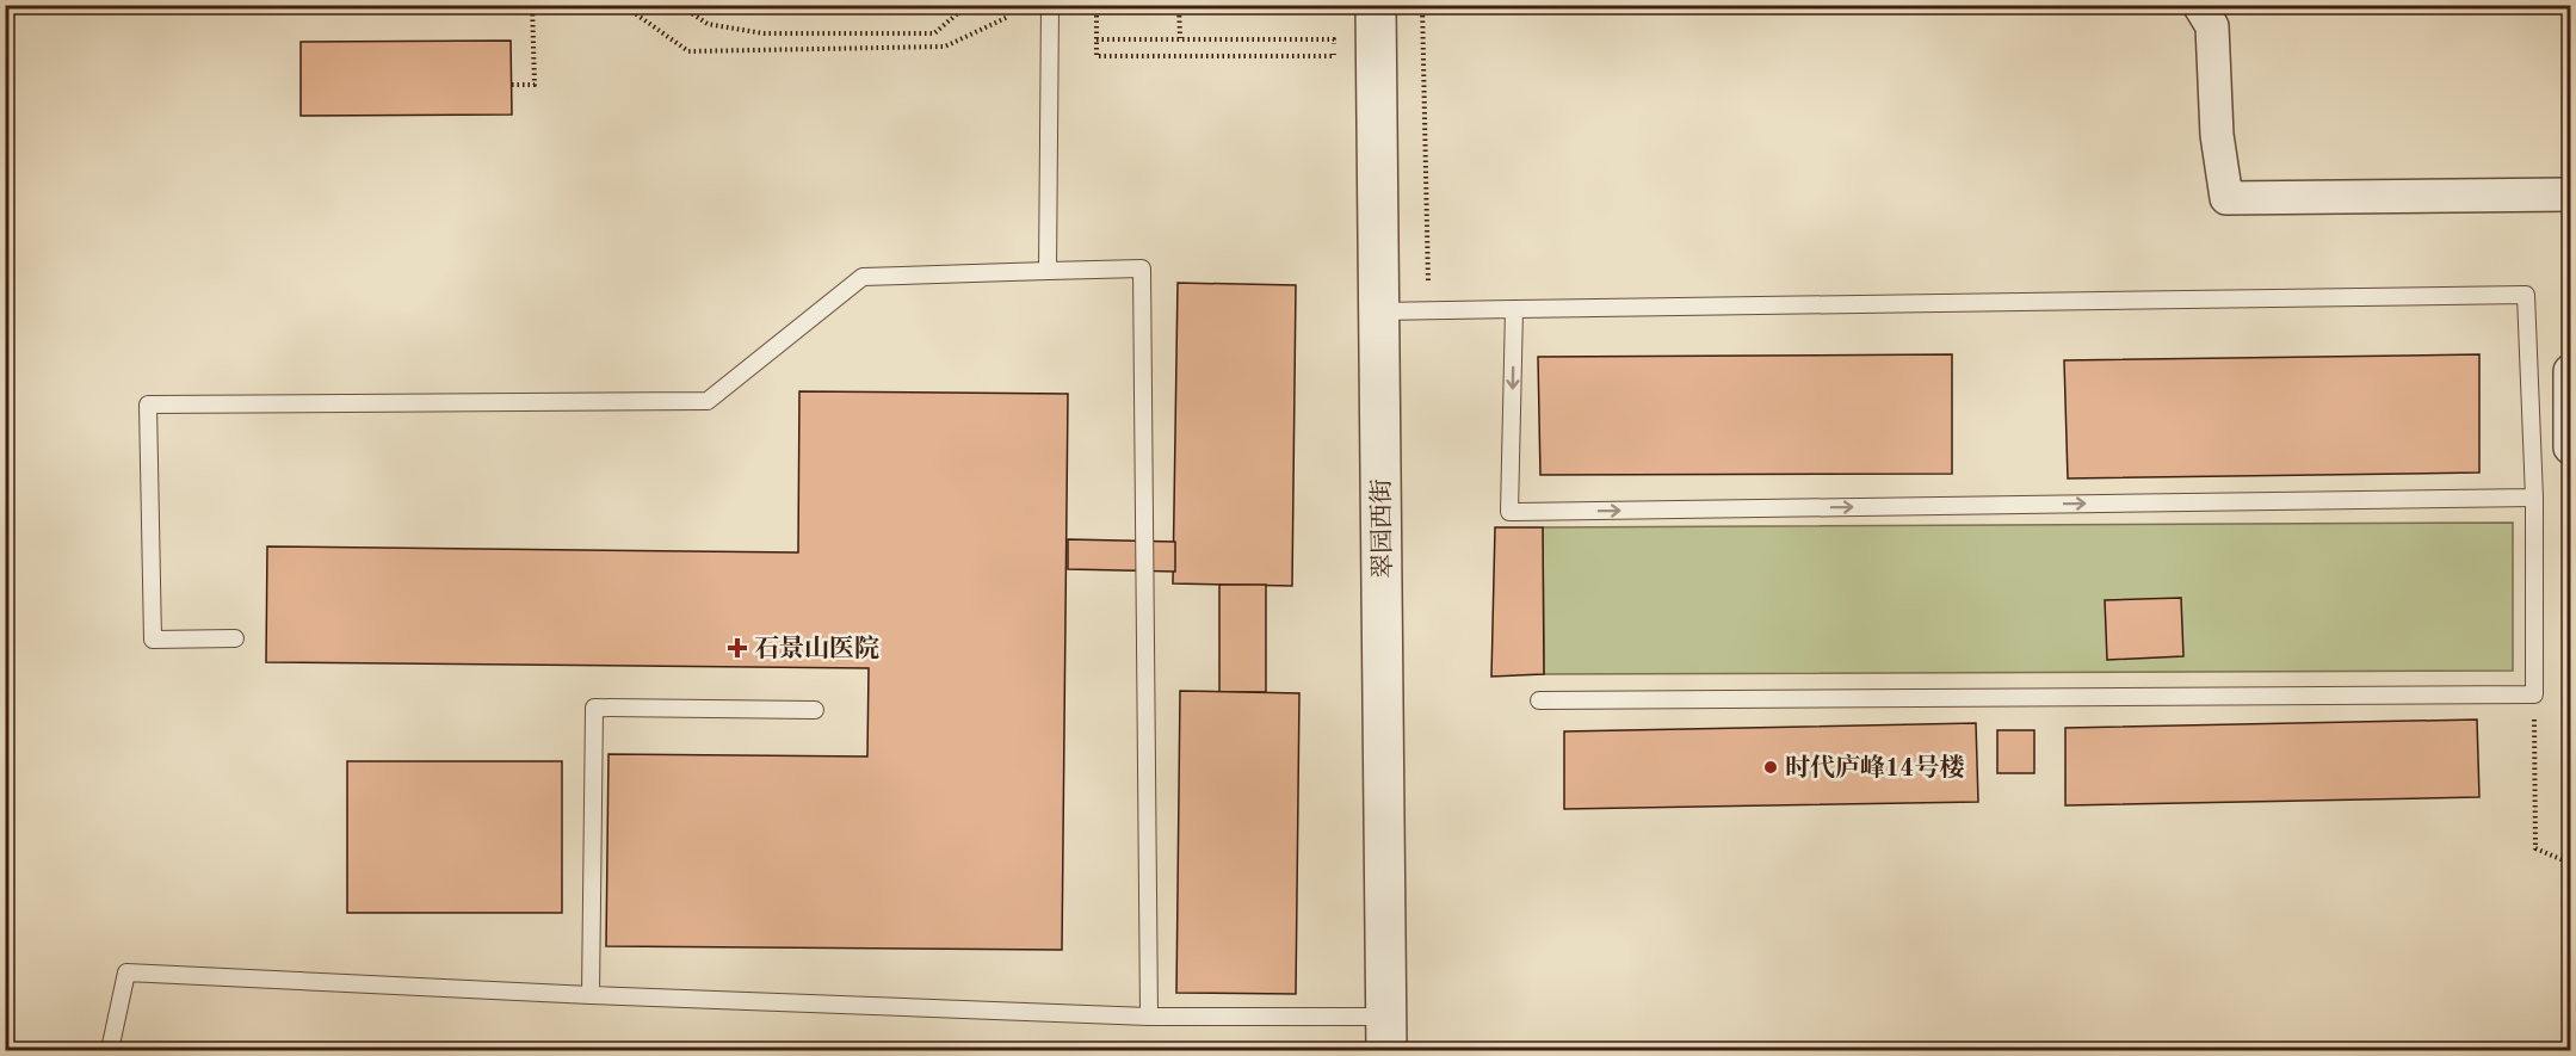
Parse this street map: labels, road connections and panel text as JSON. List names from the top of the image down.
{
  "streets": {
    "street": ["翠园西街"]
  },
  "places": {
    "health": ["石景山医院"],
    "other": ["时代庐峰14号楼"]
  }
}
